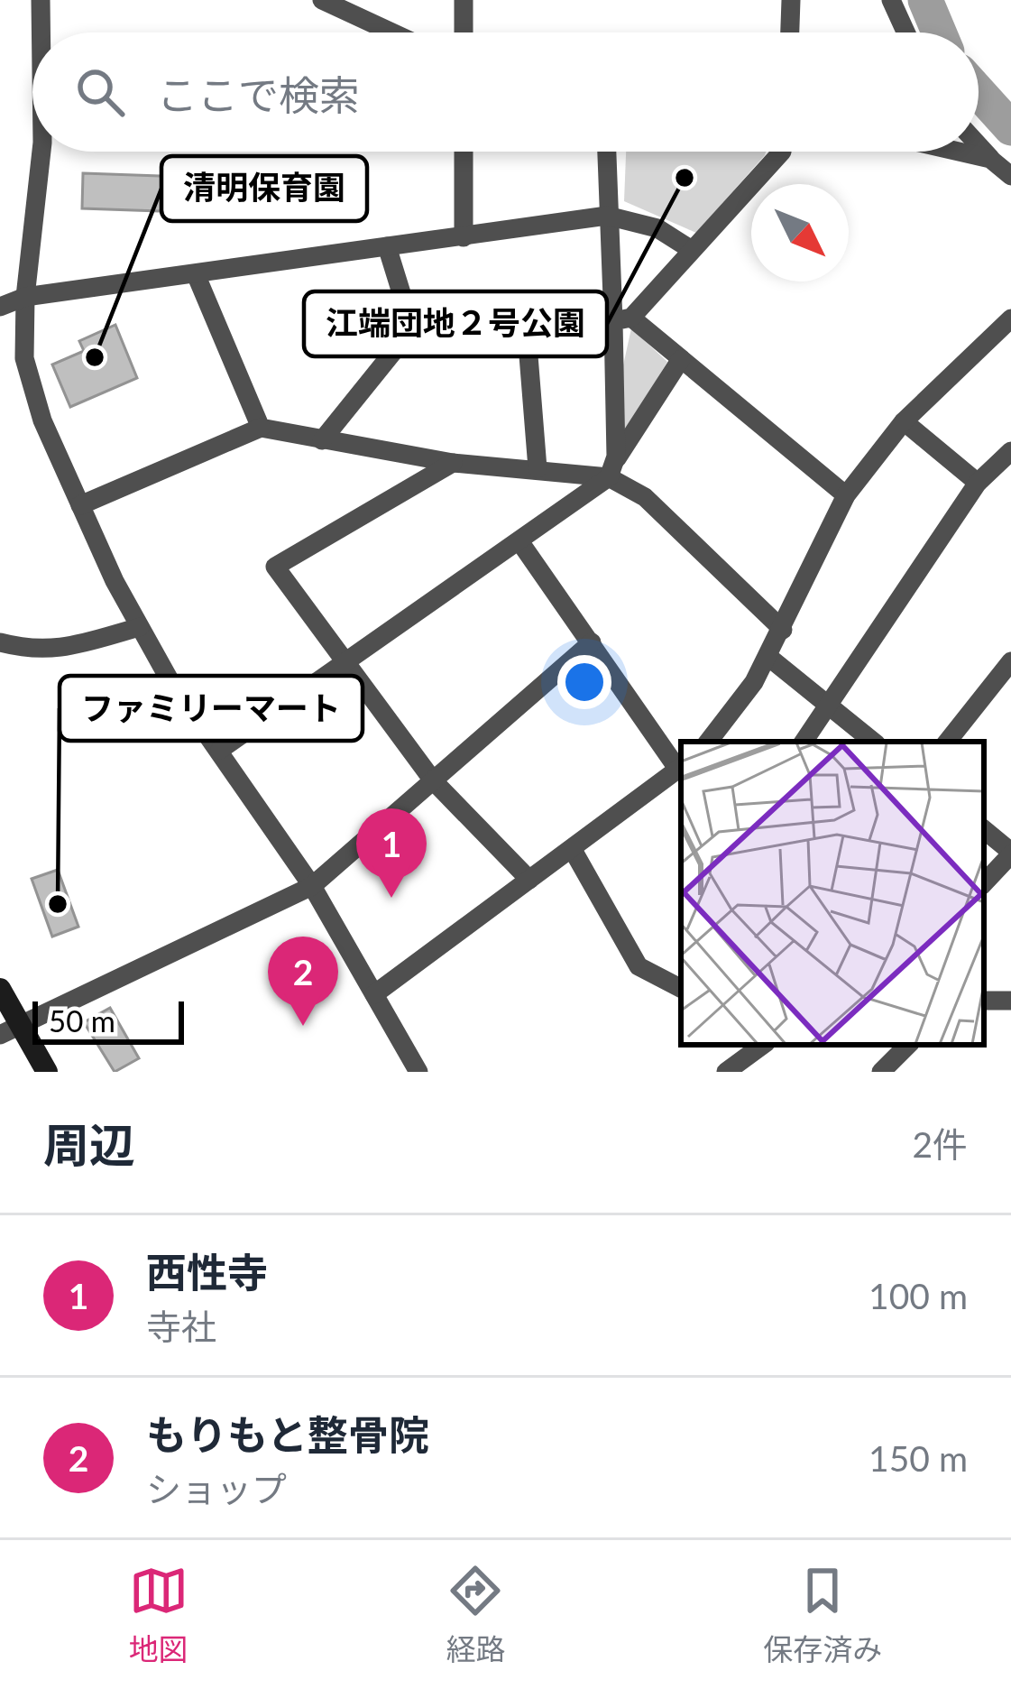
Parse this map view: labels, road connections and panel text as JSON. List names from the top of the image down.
{
  "places": ["江端団地２号公園", "清明保育園", "ファミリーマート"],
  "scale_bar": "50 m",
  "north": "bottom right",
  "page": {
    "search": "ここで検索",
    "pins": ["1", "2"],
    "scale": "50 m",
    "heading": ["周辺", "2件"],
    "list": [
      {
        "mark": "1",
        "name": "西性寺",
        "note": "寺社",
        "value": "100 m"
      },
      {
        "mark": "2",
        "name": "もりもと整骨院",
        "note": "ショップ",
        "value": "150 m"
      }
    ],
    "nav": ["地図", "経路", "保存済み"]
  }
}
